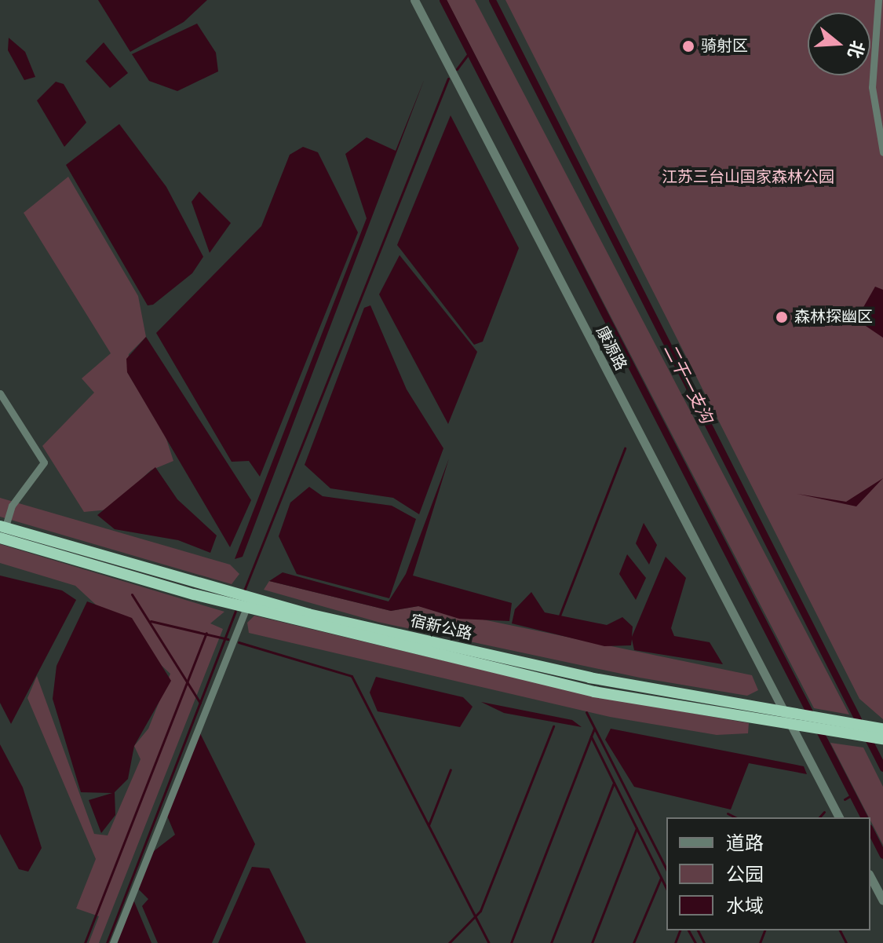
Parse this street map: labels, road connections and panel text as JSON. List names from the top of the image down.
{
  "streets": {
    "highway": ["宿新公路"],
    "street": ["康源路"]
  },
  "crossings": [
    ["康源路", "宿新公路"]
  ],
  "water": ["二干一支沟"],
  "parks": ["江苏三台山国家森林公园"],
  "places": ["骑射区", "森林探幽区"],
  "legend": ["道路", "公园", "水域"],
  "north": "right"
}
